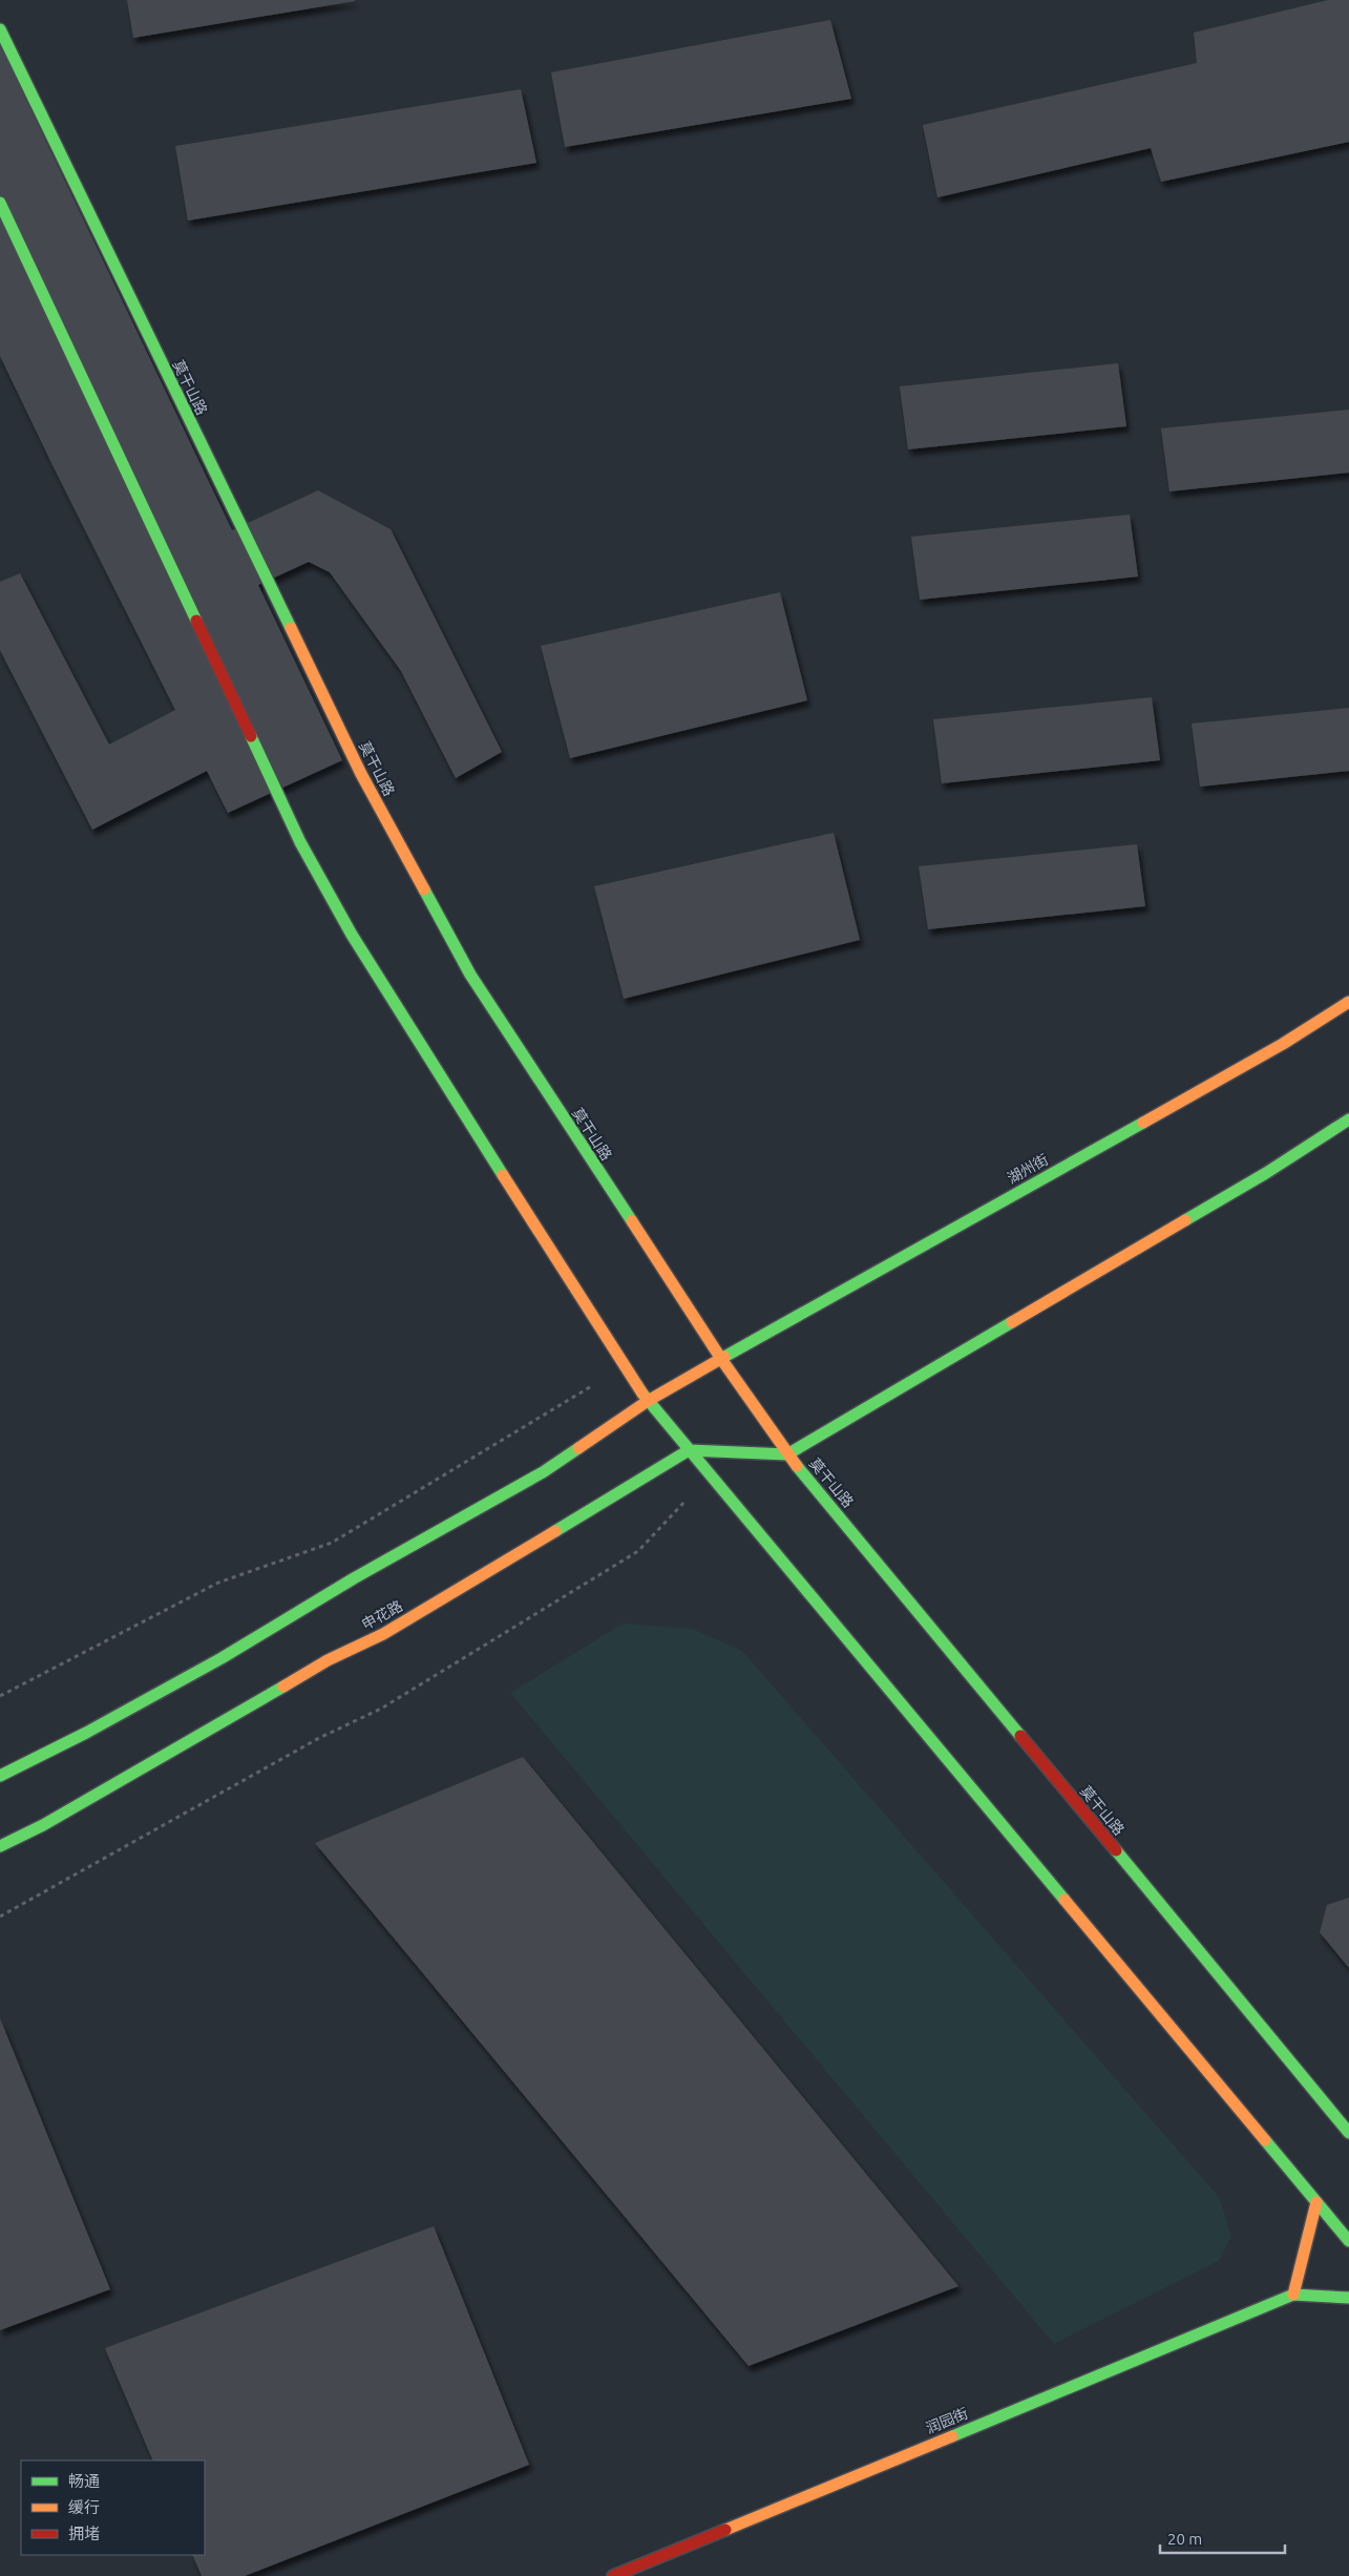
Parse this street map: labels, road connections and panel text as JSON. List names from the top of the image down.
{
  "streets": {
    "main road": [
      "莫干山路",
      "湖州街",
      "申花路",
      "润园街"
    ]
  },
  "crossings": [
    ["莫干山路", "湖州街"]
  ],
  "legend": ["畅通", "缓行", "拥堵"],
  "scale_bar": "20 m"
}
